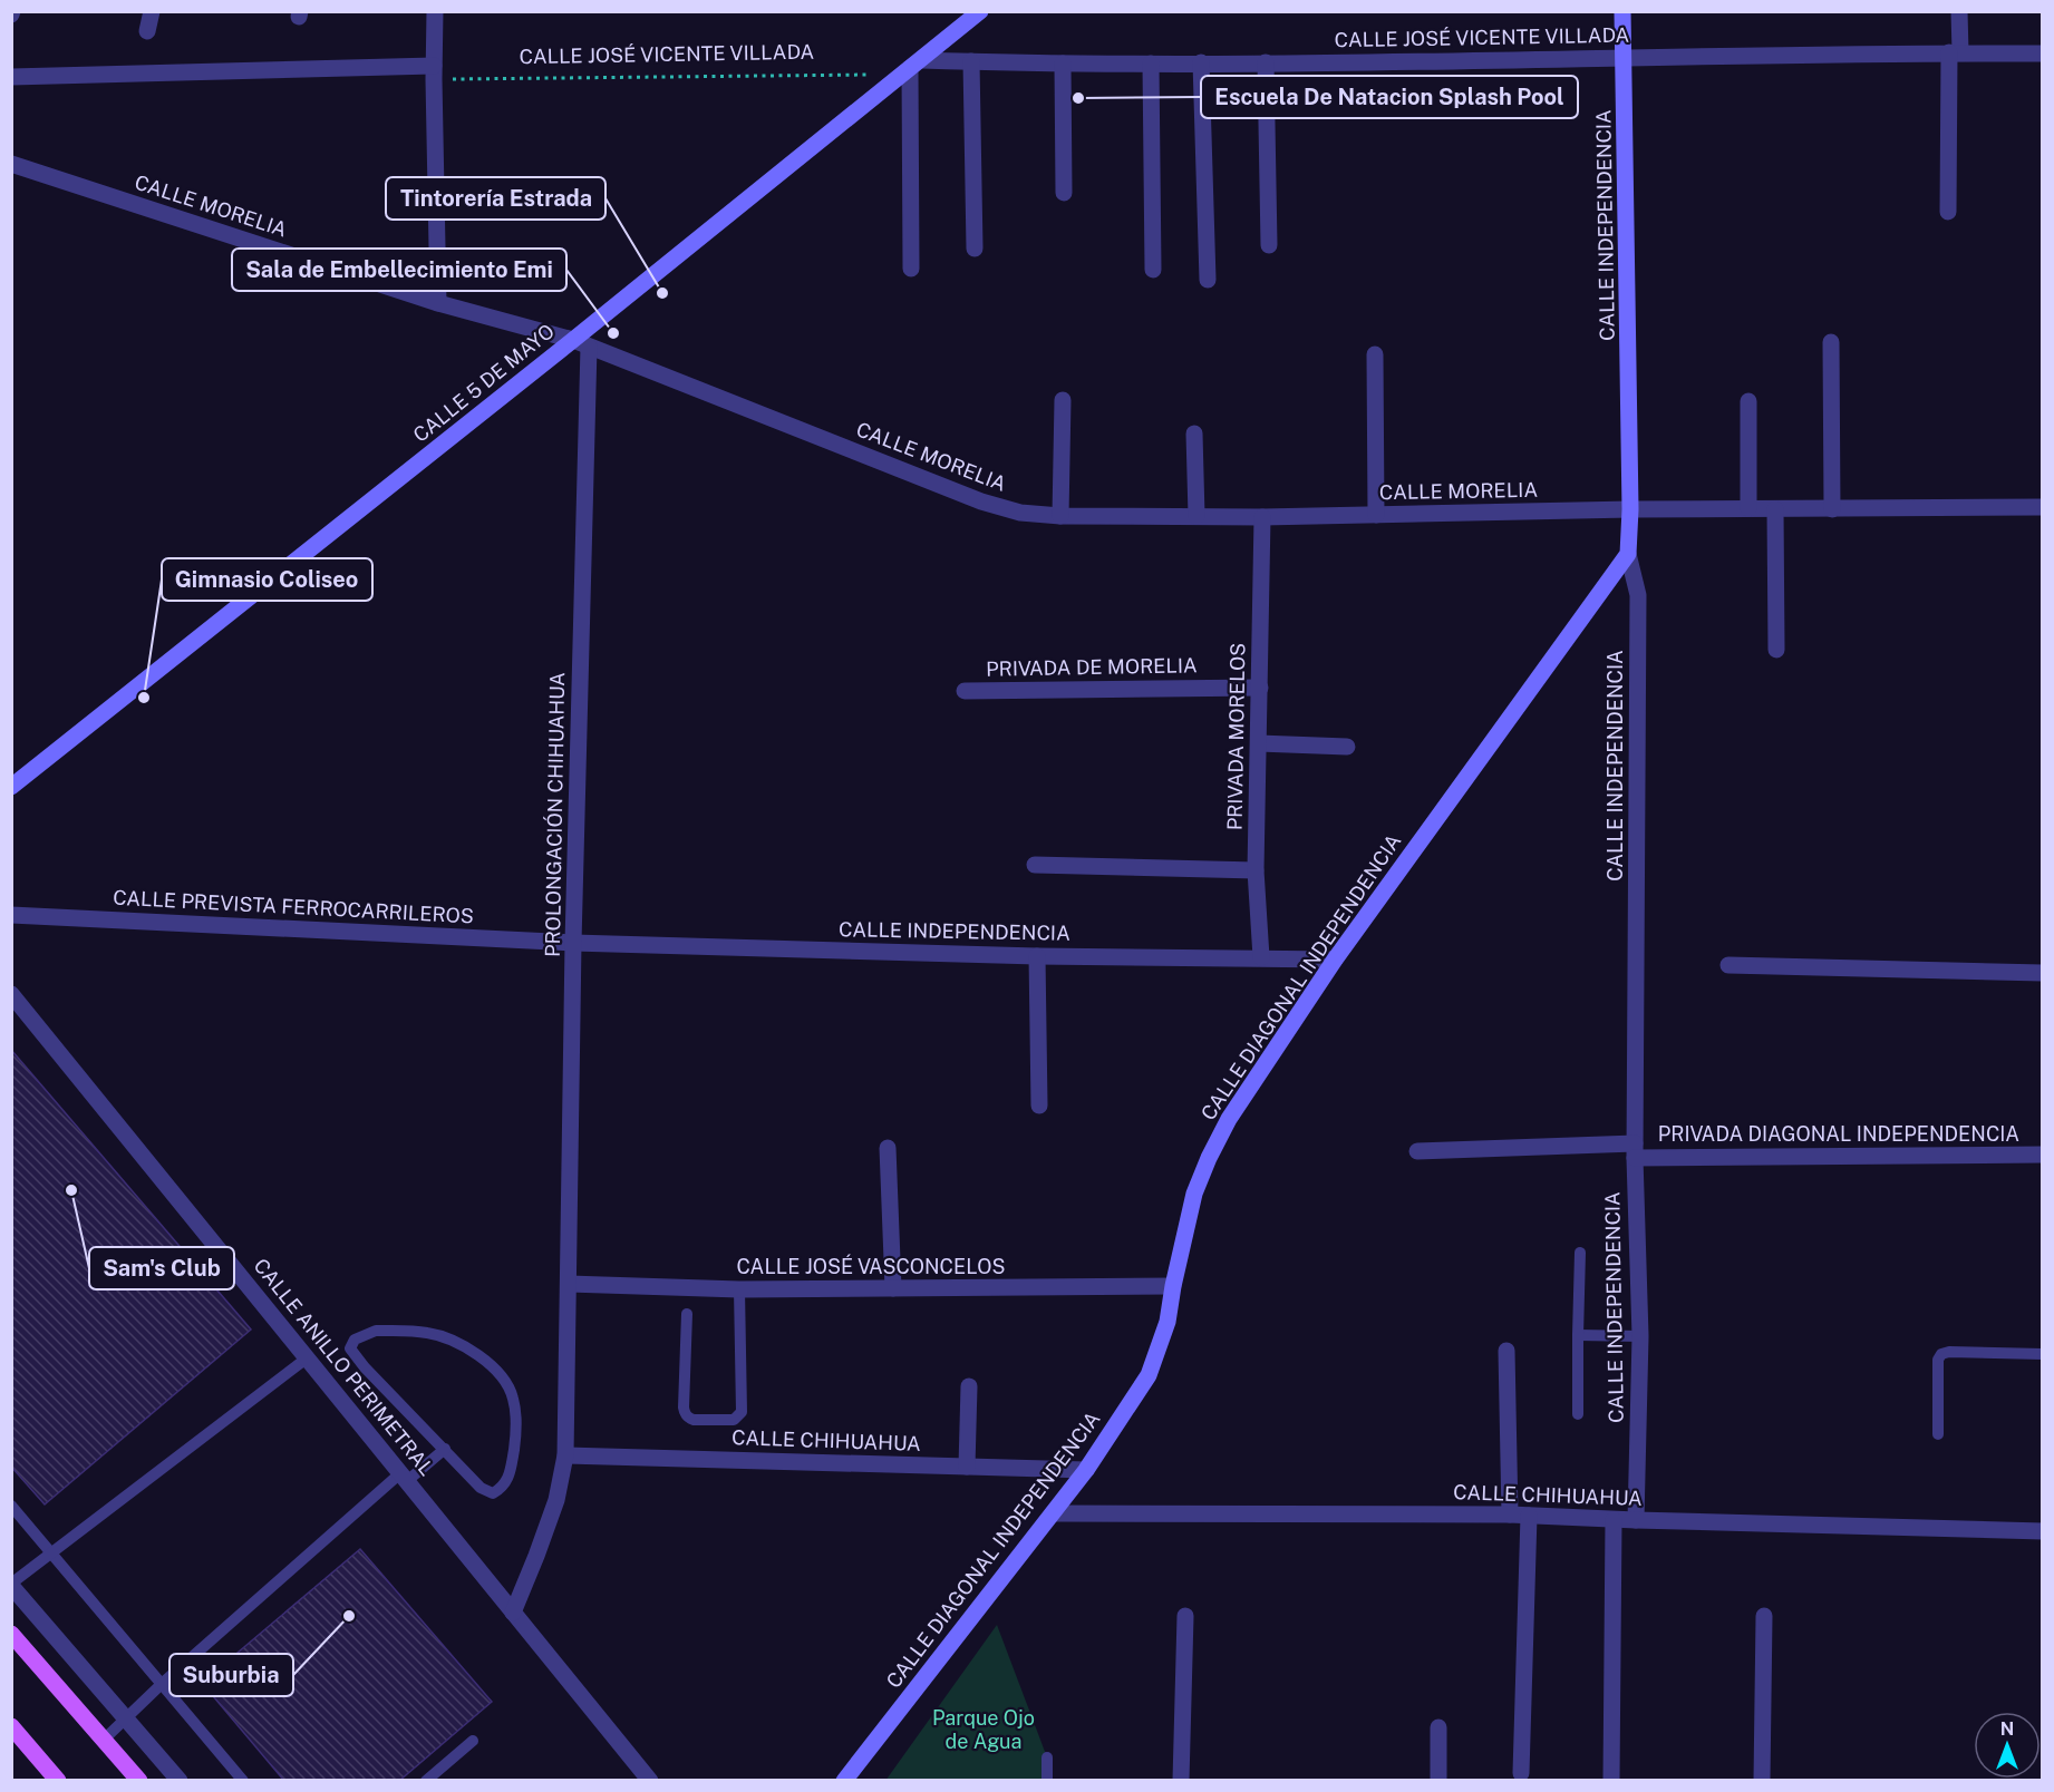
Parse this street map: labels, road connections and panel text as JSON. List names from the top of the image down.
{
  "streets": {
    "main road": ["CALLE INDEPENDENCIA", "CALLE 5 DE MAYO", "CALLE DIAGONAL INDEPENDENCIA"],
    "street": [
      "CALLE JOSÉ VICENTE VILLADA",
      "CALLE MORELIA",
      "PRIVADA DE MORELIA",
      "PRIVADA MORELOS",
      "PROLONGACIÓN CHIHUAHUA",
      "CALLE PREVISTA FERROCARRILEROS",
      "PRIVADA DIAGONAL INDEPENDENCIA",
      "CALLE JOSÉ VASCONCELOS",
      "CALLE ANILLO PERIMETRAL",
      "CALLE CHIHUAHUA"
    ]
  },
  "crossings": [
    ["CALLE JOSÉ VICENTE VILLADA", "CALLE INDEPENDENCIA"],
    ["CALLE JOSÉ VICENTE VILLADA", "CALLE 5 DE MAYO"],
    ["CALLE MORELIA", "CALLE INDEPENDENCIA"],
    ["CALLE MORELIA", "CALLE 5 DE MAYO"],
    ["CALLE MORELIA", "PRIVADA MORELOS"],
    ["CALLE MORELIA", "PROLONGACIÓN CHIHUAHUA"],
    ["CALLE INDEPENDENCIA", "PRIVADA MORELOS"],
    ["CALLE INDEPENDENCIA", "PROLONGACIÓN CHIHUAHUA"],
    ["CALLE INDEPENDENCIA", "CALLE PREVISTA FERROCARRILEROS"],
    ["CALLE INDEPENDENCIA", "CALLE DIAGONAL INDEPENDENCIA"],
    ["CALLE INDEPENDENCIA", "PRIVADA DIAGONAL INDEPENDENCIA"],
    ["CALLE INDEPENDENCIA", "CALLE CHIHUAHUA"],
    ["CALLE 5 DE MAYO", "PROLONGACIÓN CHIHUAHUA"],
    ["PRIVADA DE MORELIA", "PRIVADA MORELOS"],
    ["PROLONGACIÓN CHIHUAHUA", "CALLE PREVISTA FERROCARRILEROS"],
    ["PROLONGACIÓN CHIHUAHUA", "CALLE JOSÉ VASCONCELOS"],
    ["CALLE DIAGONAL INDEPENDENCIA", "CALLE JOSÉ VASCONCELOS"],
    ["CALLE DIAGONAL INDEPENDENCIA", "CALLE CHIHUAHUA"]
  ],
  "parks": ["Parque Ojo de Agua"],
  "places": [
    "Escuela De Natacion Splash Pool",
    "Tintorería Estrada",
    "Sala de Embellecimiento Emi",
    "Gimnasio Coliseo",
    "Sam's Club",
    "Suburbia"
  ],
  "north": "top"
}
